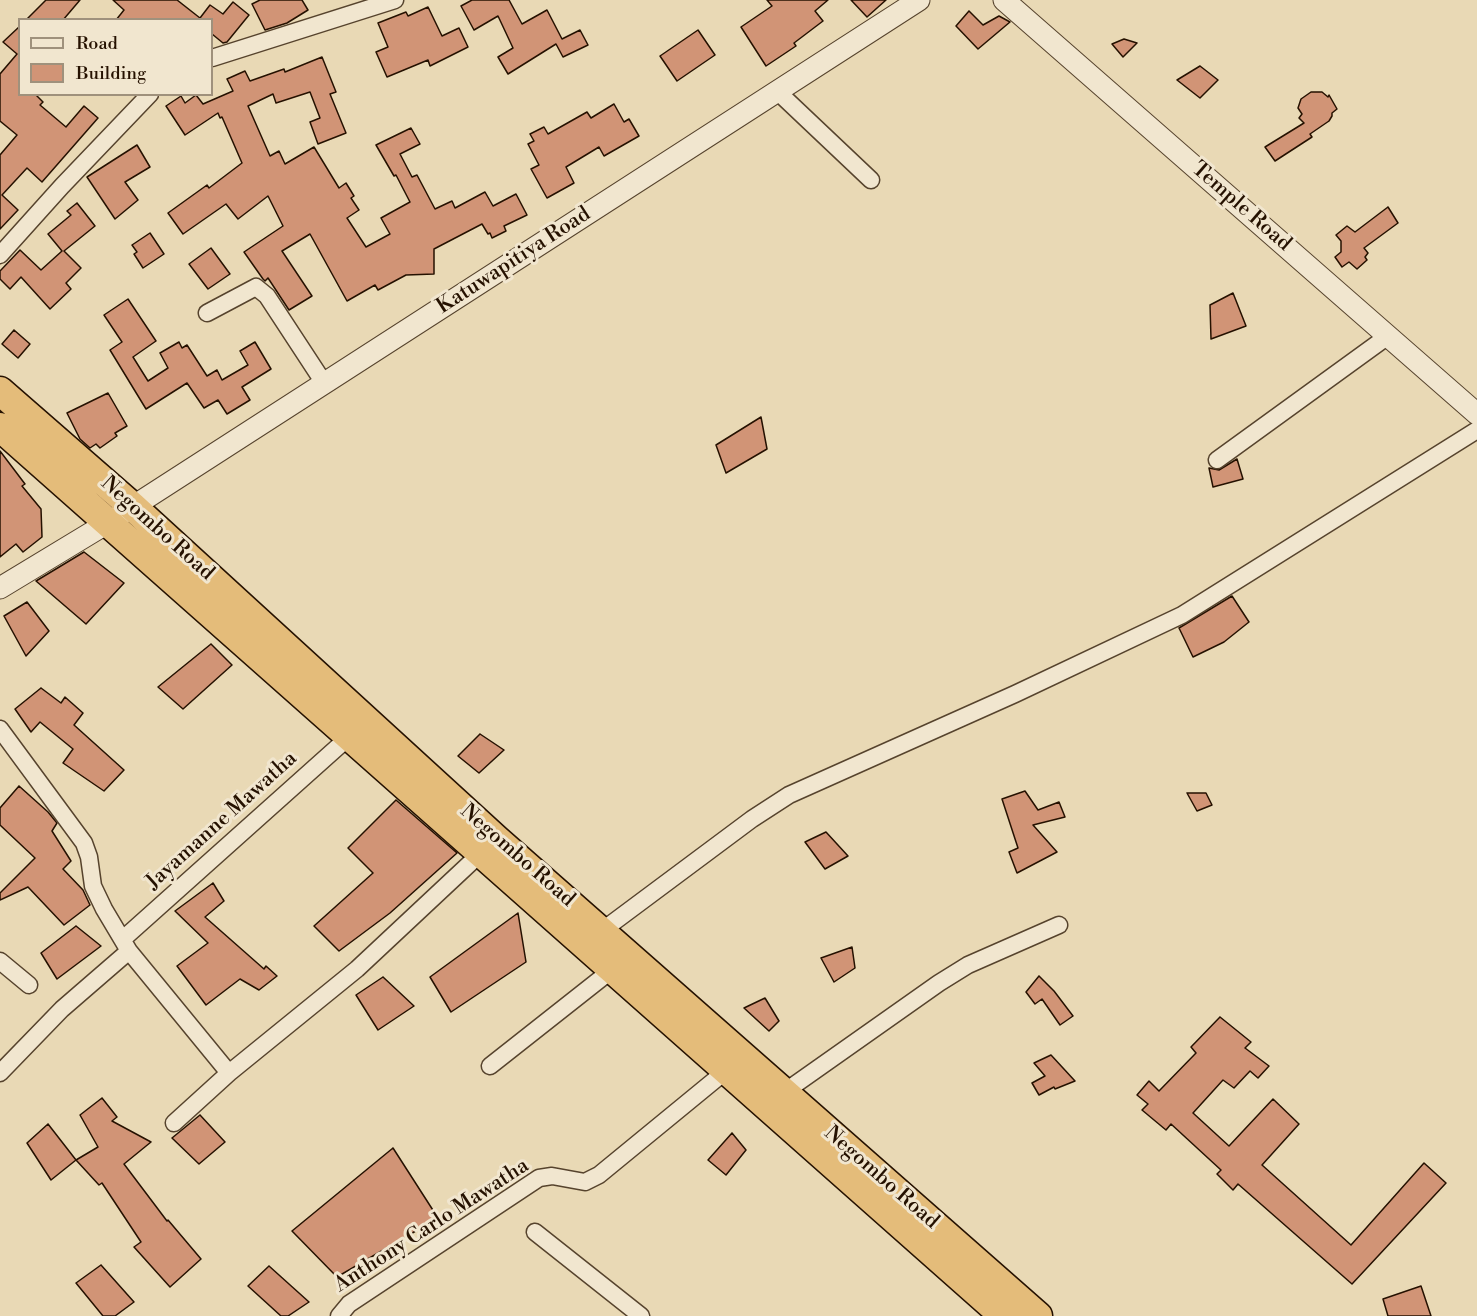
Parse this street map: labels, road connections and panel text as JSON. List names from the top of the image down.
{
  "streets": {
    "highway": ["Negombo Road"],
    "street": [
      "Temple Road",
      "Katuwapitiya Road",
      "Jayamanne Mawatha",
      "Anthony Carlo Mawatha"
    ]
  },
  "crossings": [
    ["Katuwapitiya Road", "Negombo Road"],
    ["Negombo Road", "Jayamanne Mawatha"],
    ["Negombo Road", "Anthony Carlo Mawatha"]
  ],
  "legend": ["Road", "Building"]
}
